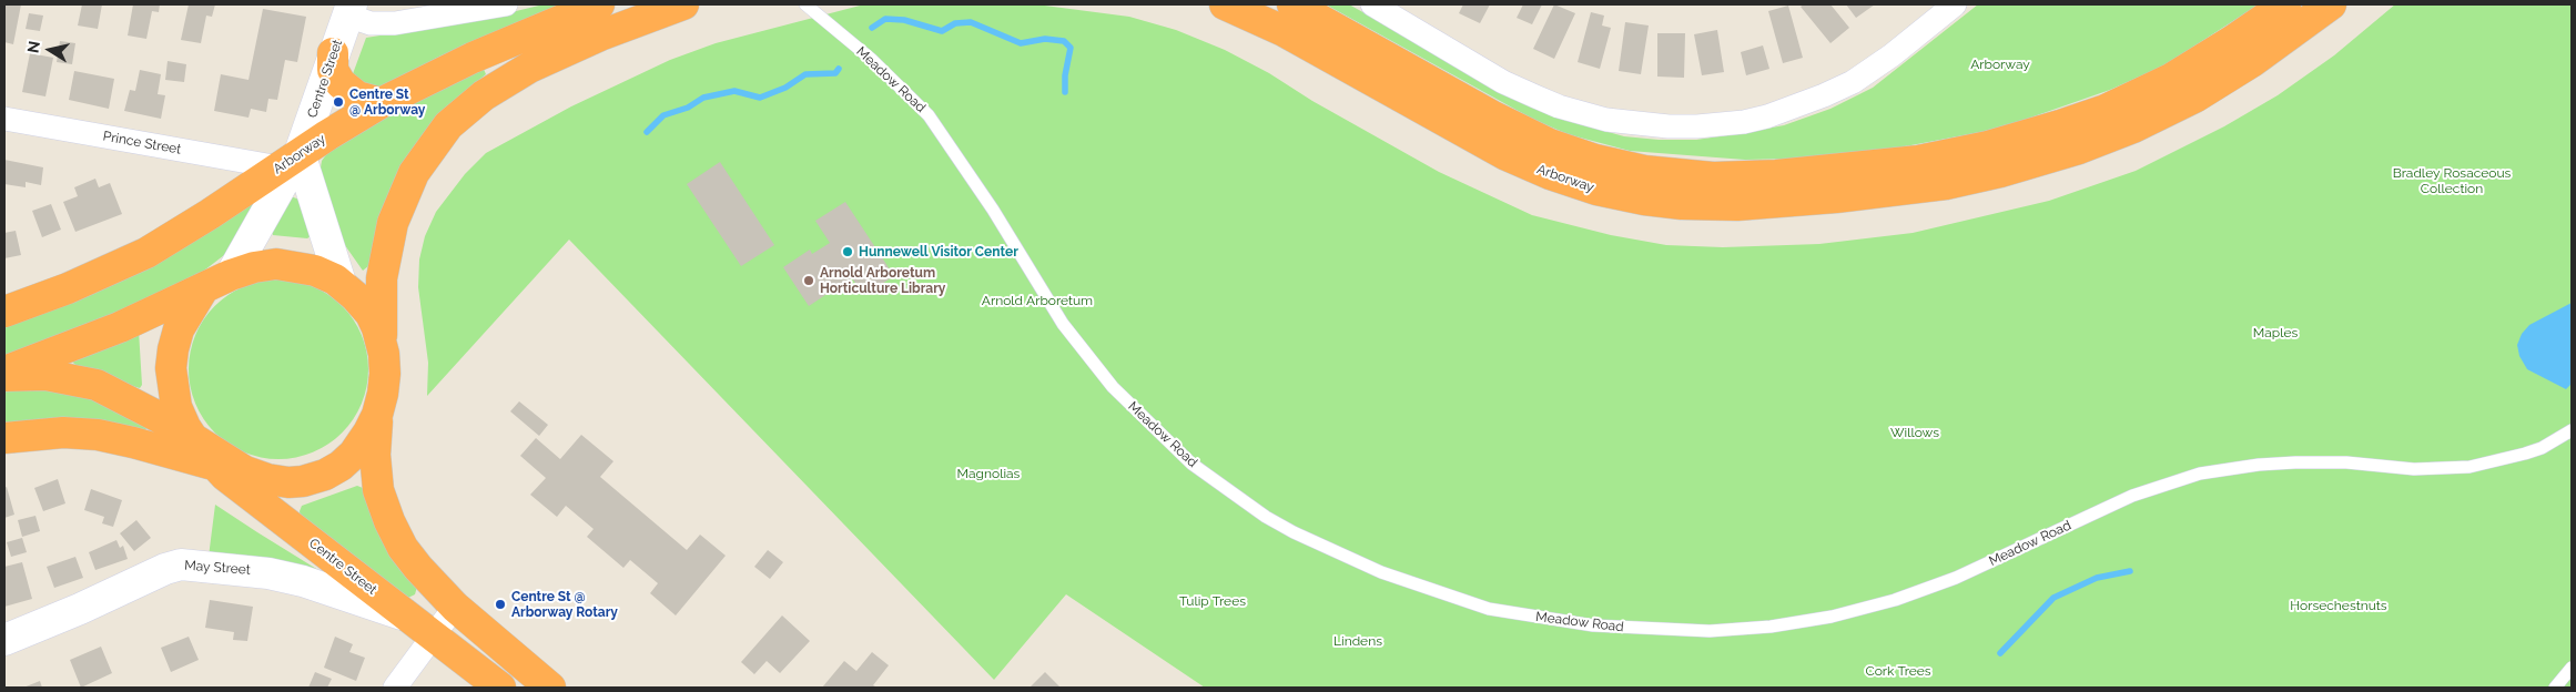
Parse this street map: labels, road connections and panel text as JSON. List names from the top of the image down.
{
  "streets": {
    "highway": ["Centre Street", "Arborway"],
    "main road": ["May Street"],
    "street": ["Prince Street"],
    "lane": ["Meadow Road"]
  },
  "crossings": [
    ["Centre Street", "Prince Street"],
    ["Centre Street", "Arborway"],
    ["Centre Street", "May Street"],
    ["Prince Street", "Arborway"]
  ],
  "parks": [
    "Arborway",
    "Bradley Rosaceous Collection",
    "Arnold Arboretum",
    "Maples",
    "Willows",
    "Magnolias",
    "Tulip Trees",
    "Horsechestnuts",
    "Lindens",
    "Cork Trees"
  ],
  "places": [
    "Centre St @ Arborway",
    "Hunnewell Visitor Center",
    "Arnold Arboretum Horticulture Library",
    "Centre St @ Arborway Rotary"
  ],
  "north": "left"
}
